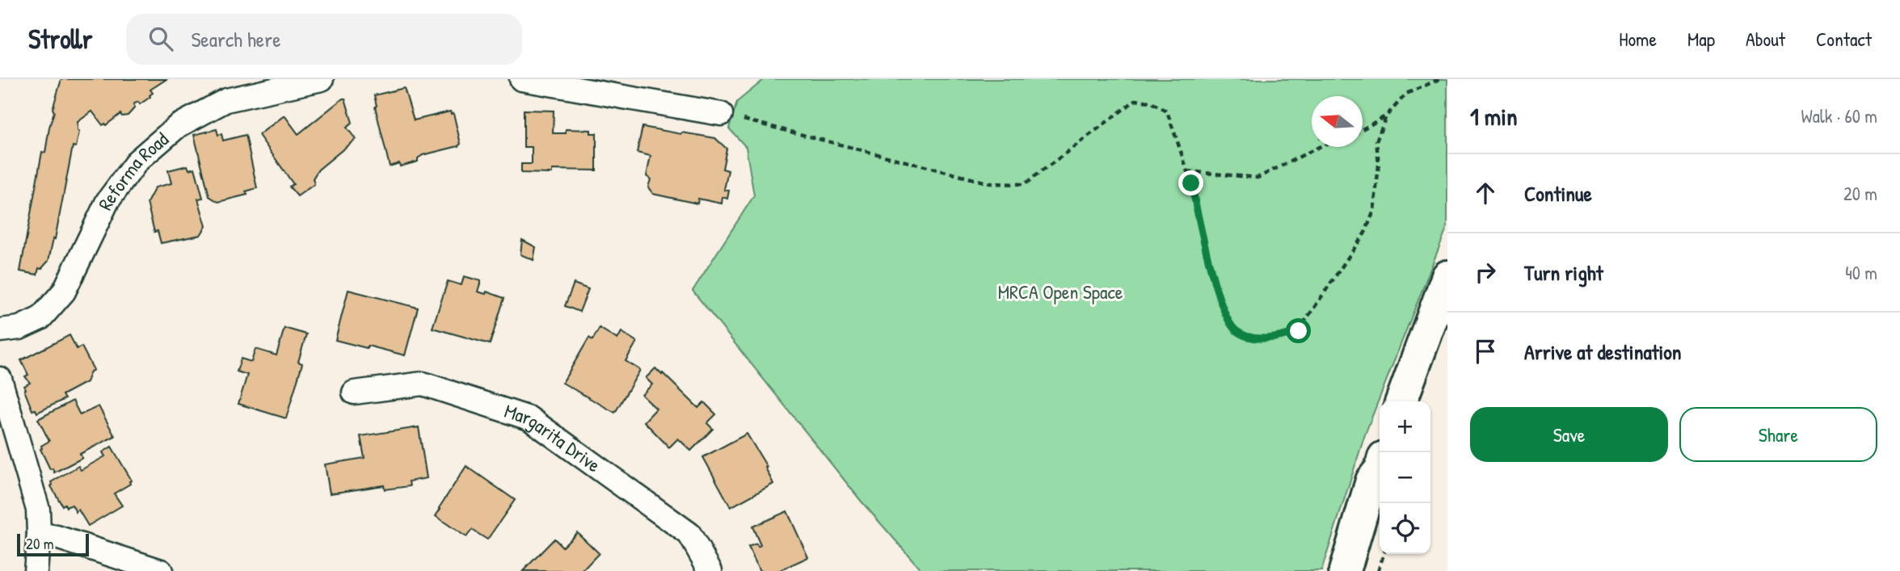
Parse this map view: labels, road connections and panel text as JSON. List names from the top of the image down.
{
  "streets": {
    "street": ["Reforma Road", "Margarita Drive"]
  },
  "parks": ["MRCA Open Space"],
  "scale_bar": "20 m",
  "north": "left",
  "page": {
    "header": "Strollr",
    "search": "Search here",
    "nav": [
      "Home",
      "Map",
      "About",
      "Contact"
    ],
    "heading": ["1 min", "Walk · 60 m"],
    "list": [
      ["Continue", "20 m"],
      ["Turn right", "40 m"],
      "Arrive at destination"
    ],
    "buttons": ["Save", "Share"],
    "map_buttons": ["+", "−"],
    "scale": "20 m"
  }
}
